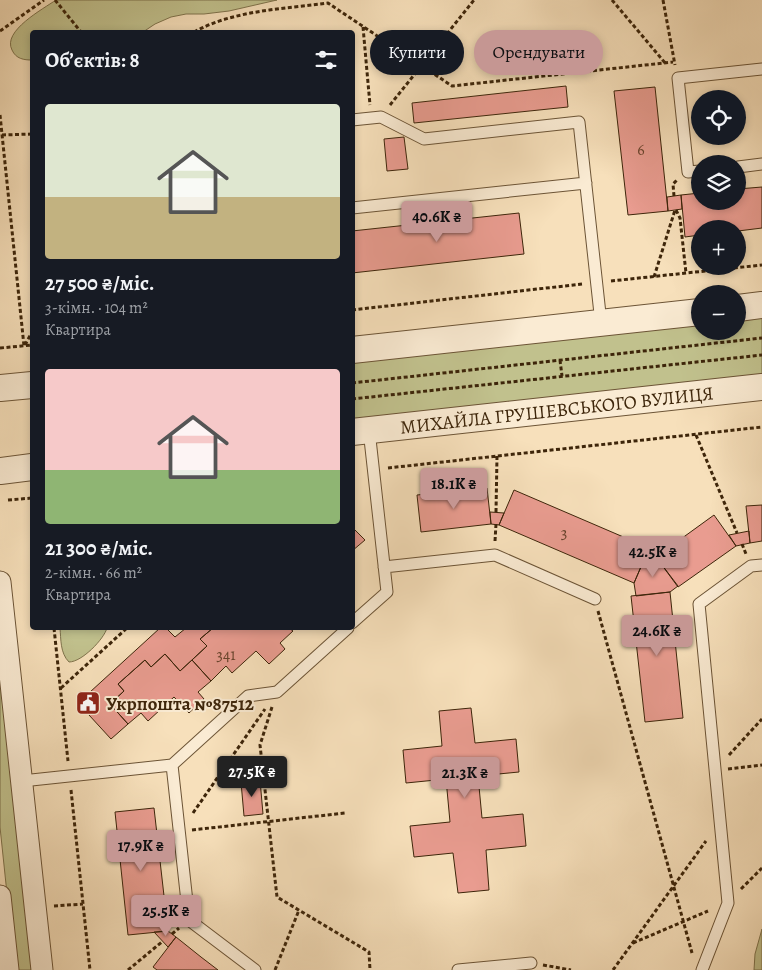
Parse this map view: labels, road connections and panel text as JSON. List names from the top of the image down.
{
  "streets": {
    "street": ["МИХАЙЛА ГРУШЕВСЬКОГО ВУЛИЦЯ"]
  },
  "places": {
    "public building": ["Укрпошта №87512"]
  },
  "house_numbers": ["6", "3", "341"],
  "page": {
    "chip": ["Купити", "Орендувати"],
    "heading": "Об’єктів: 8",
    "map_buttons": ["+", "−"],
    "list": [
      {
        "name": "27 500 ₴/міс.",
        "note": "3-кімн. · 104 m² · Квартира"
      },
      {
        "name": "21 300 ₴/міс.",
        "note": "2-кімн. · 66 m² · Квартира"
      }
    ],
    "price": [
      "40.6K ₴",
      "18.1K ₴",
      "42.5K ₴",
      "24.6K ₴",
      "27.5K ₴",
      "21.3K ₴",
      "17.9K ₴",
      "25.5K ₴"
    ]
  }
}
